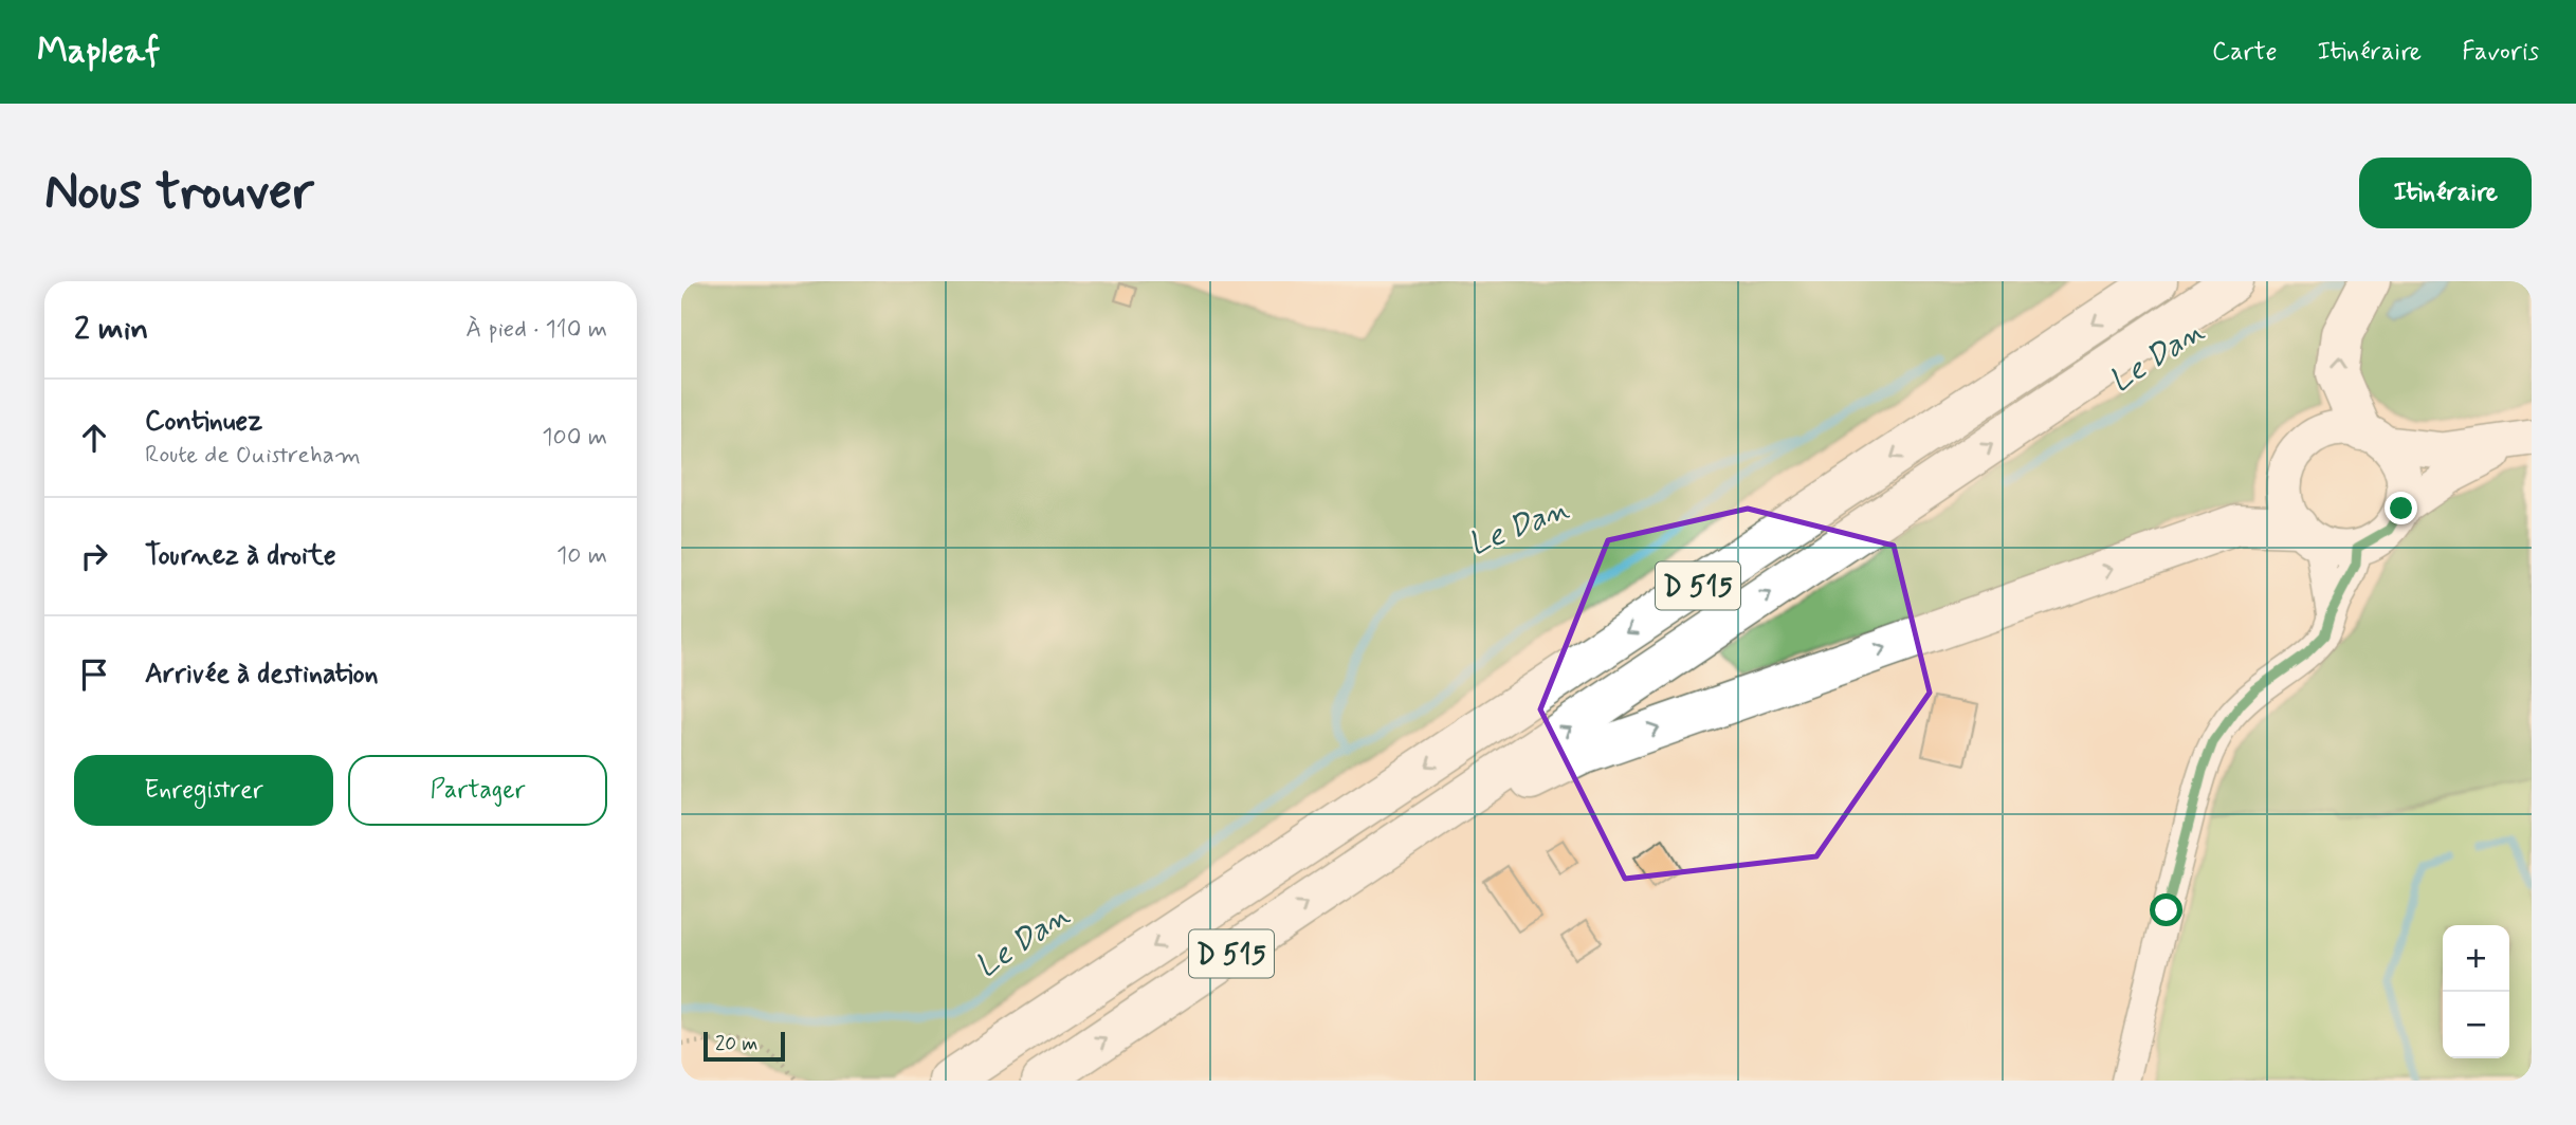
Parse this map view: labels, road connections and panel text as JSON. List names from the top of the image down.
{
  "streets": {
    "highway": ["D 515"]
  },
  "water": ["Le Dan"],
  "scale_bar": "20 m",
  "page": {
    "header": "Mapleaf",
    "nav": ["Carte", "Itinéraire", "Favoris"],
    "buttons": [
      "Itinéraire",
      ["Enregistrer", "Partager"]
    ],
    "title": "Nous trouver",
    "heading": ["2 min", "À pied · 110 m"],
    "list": [
      ["Continuez", "Route de Ouistreham", "100 m"],
      ["Tournez à droite", "10 m"],
      "Arrivée à destination"
    ],
    "map_buttons": ["+", "−"],
    "scale": "20 m"
  }
}
